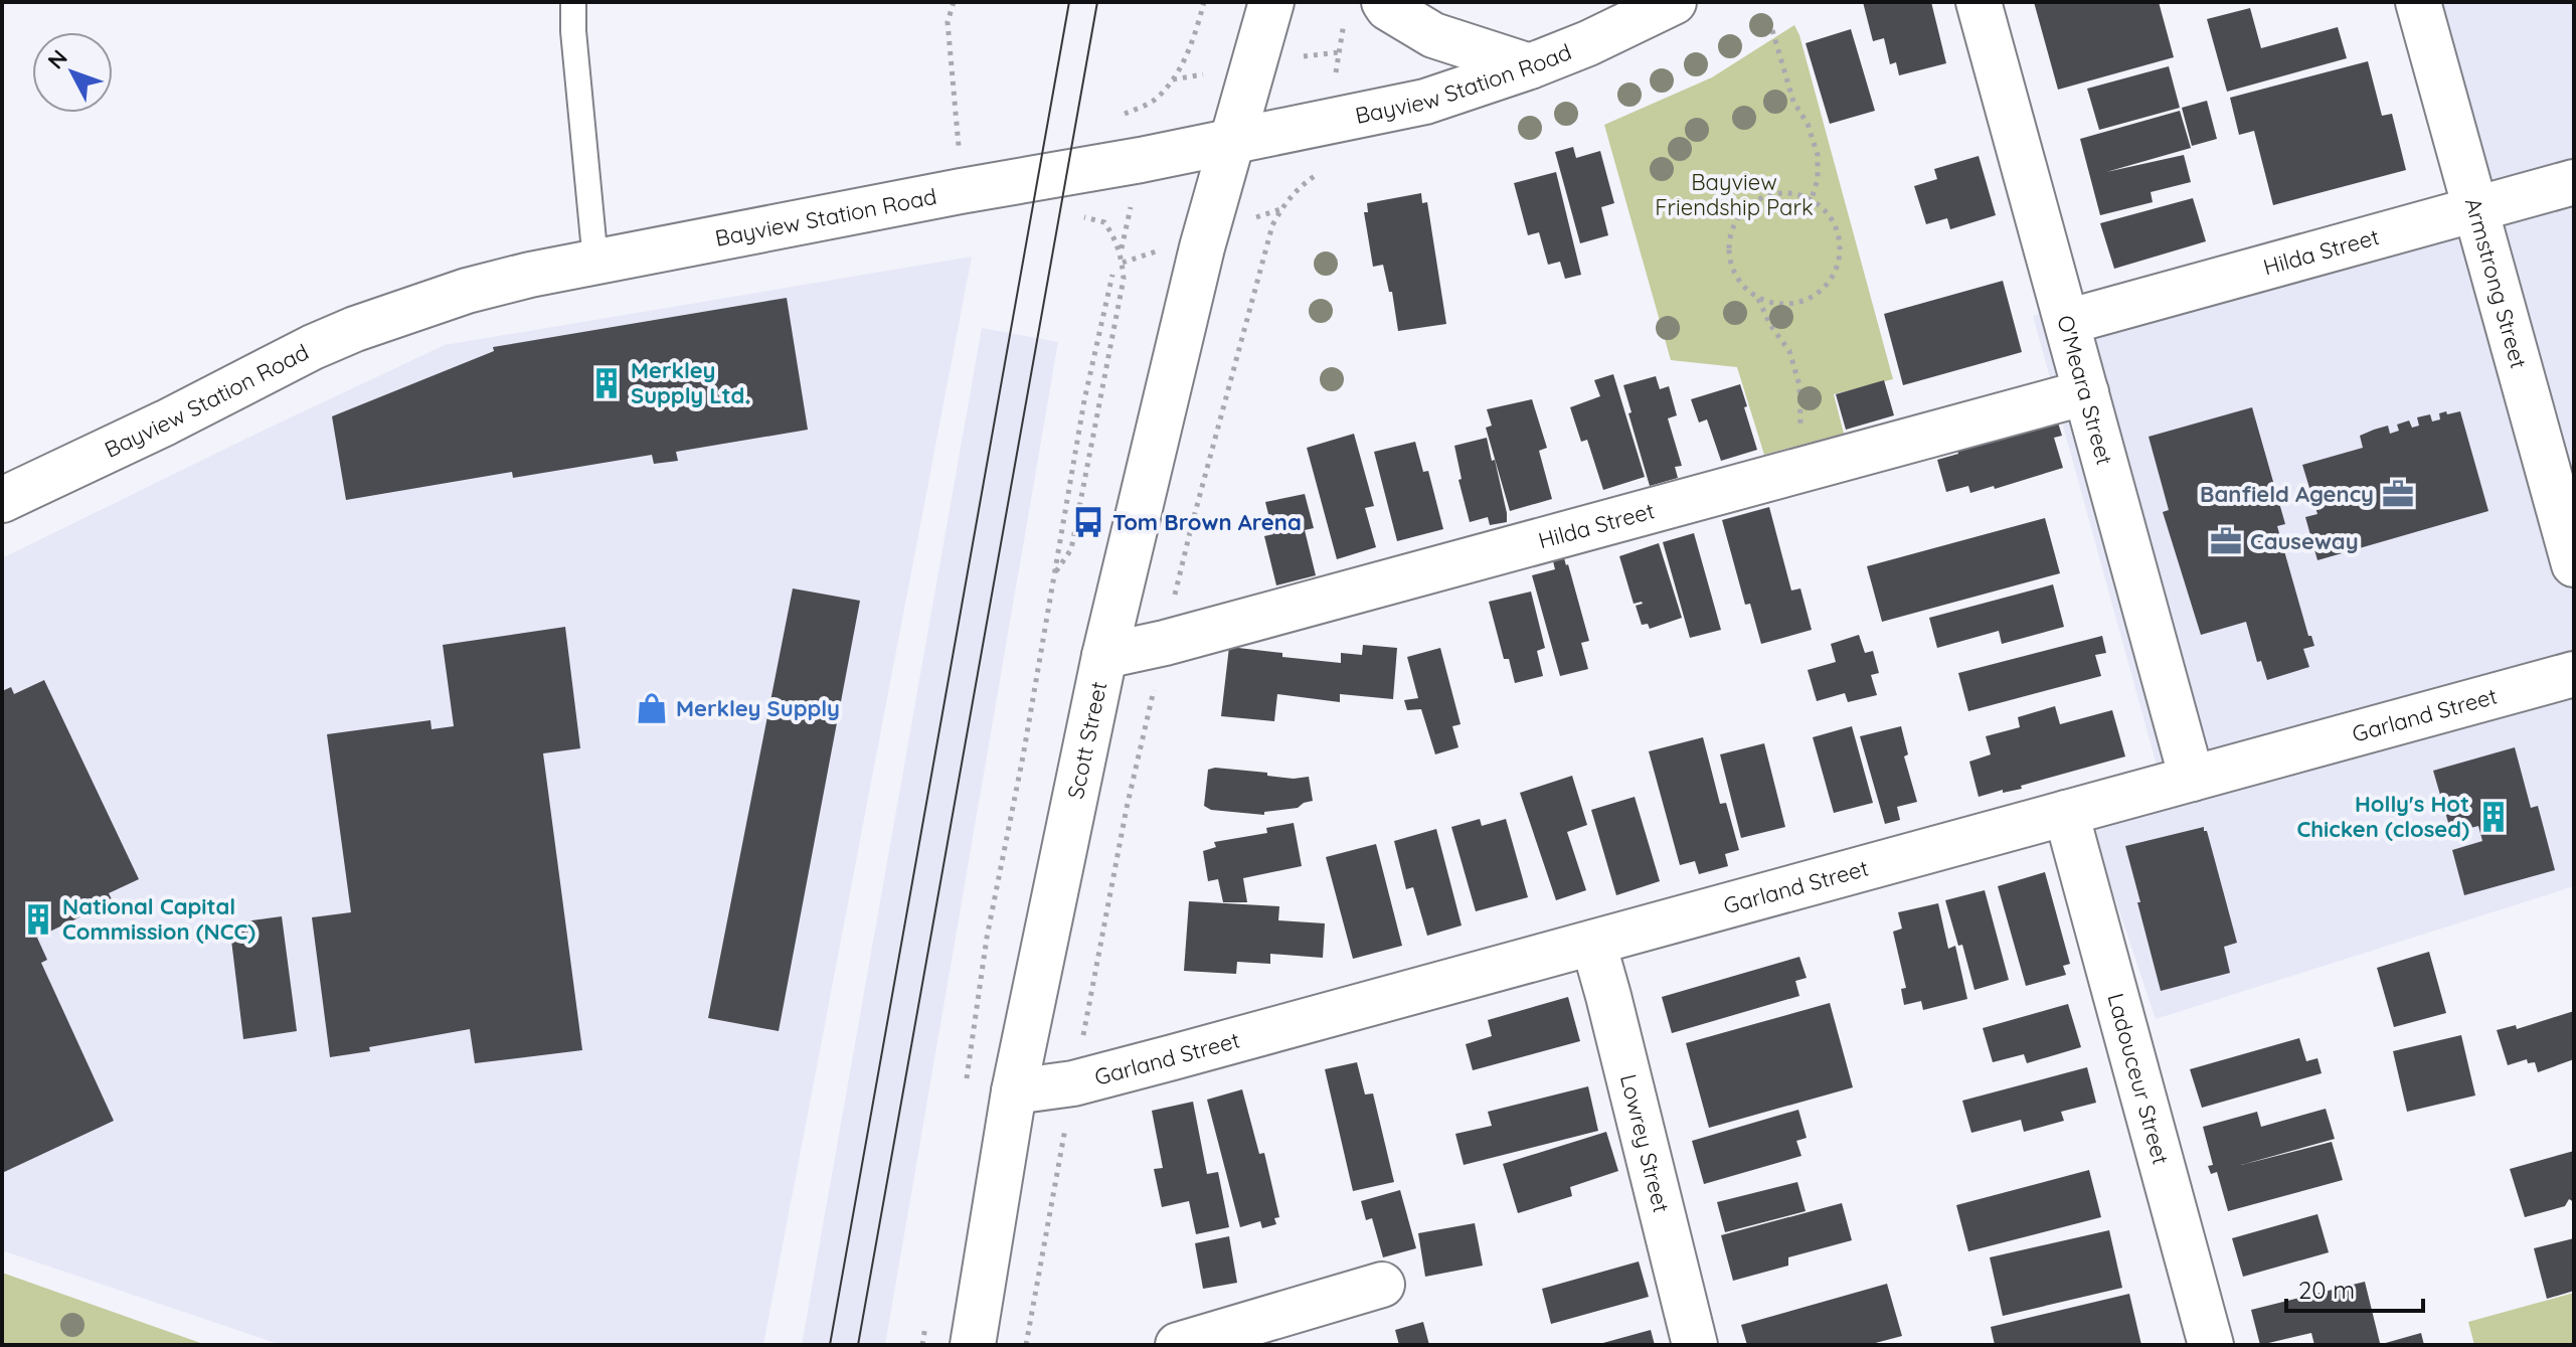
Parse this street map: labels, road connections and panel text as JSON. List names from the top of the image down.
{
  "streets": {
    "street": [
      "Bayview Station Road",
      "Hilda Street",
      "Armstrong Street",
      "O'Meara Street",
      "Garland Street",
      "Scott Street",
      "Ladouceur Street",
      "Lowrey Street"
    ]
  },
  "crossings": [
    ["Bayview Station Road", "Scott Street"],
    ["Hilda Street", "Armstrong Street"],
    ["Hilda Street", "O'Meara Street"],
    ["Hilda Street", "Scott Street"],
    ["O'Meara Street", "Garland Street"],
    ["Garland Street", "Scott Street"],
    ["Garland Street", "Ladouceur Street"],
    ["Garland Street", "Lowrey Street"]
  ],
  "parks": ["Bayview Friendship Park"],
  "places": {
    "building": ["Merkley Supply Ltd.", "Holly's Hot Chicken (closed)", "National Capital Commission (NCC)"],
    "office": ["Banfield Agency", "Causeway"],
    "bus stop": ["Tom Brown Arena"],
    "shop": ["Merkley Supply"]
  },
  "scale_bar": "20 m",
  "north": "top left"
}
